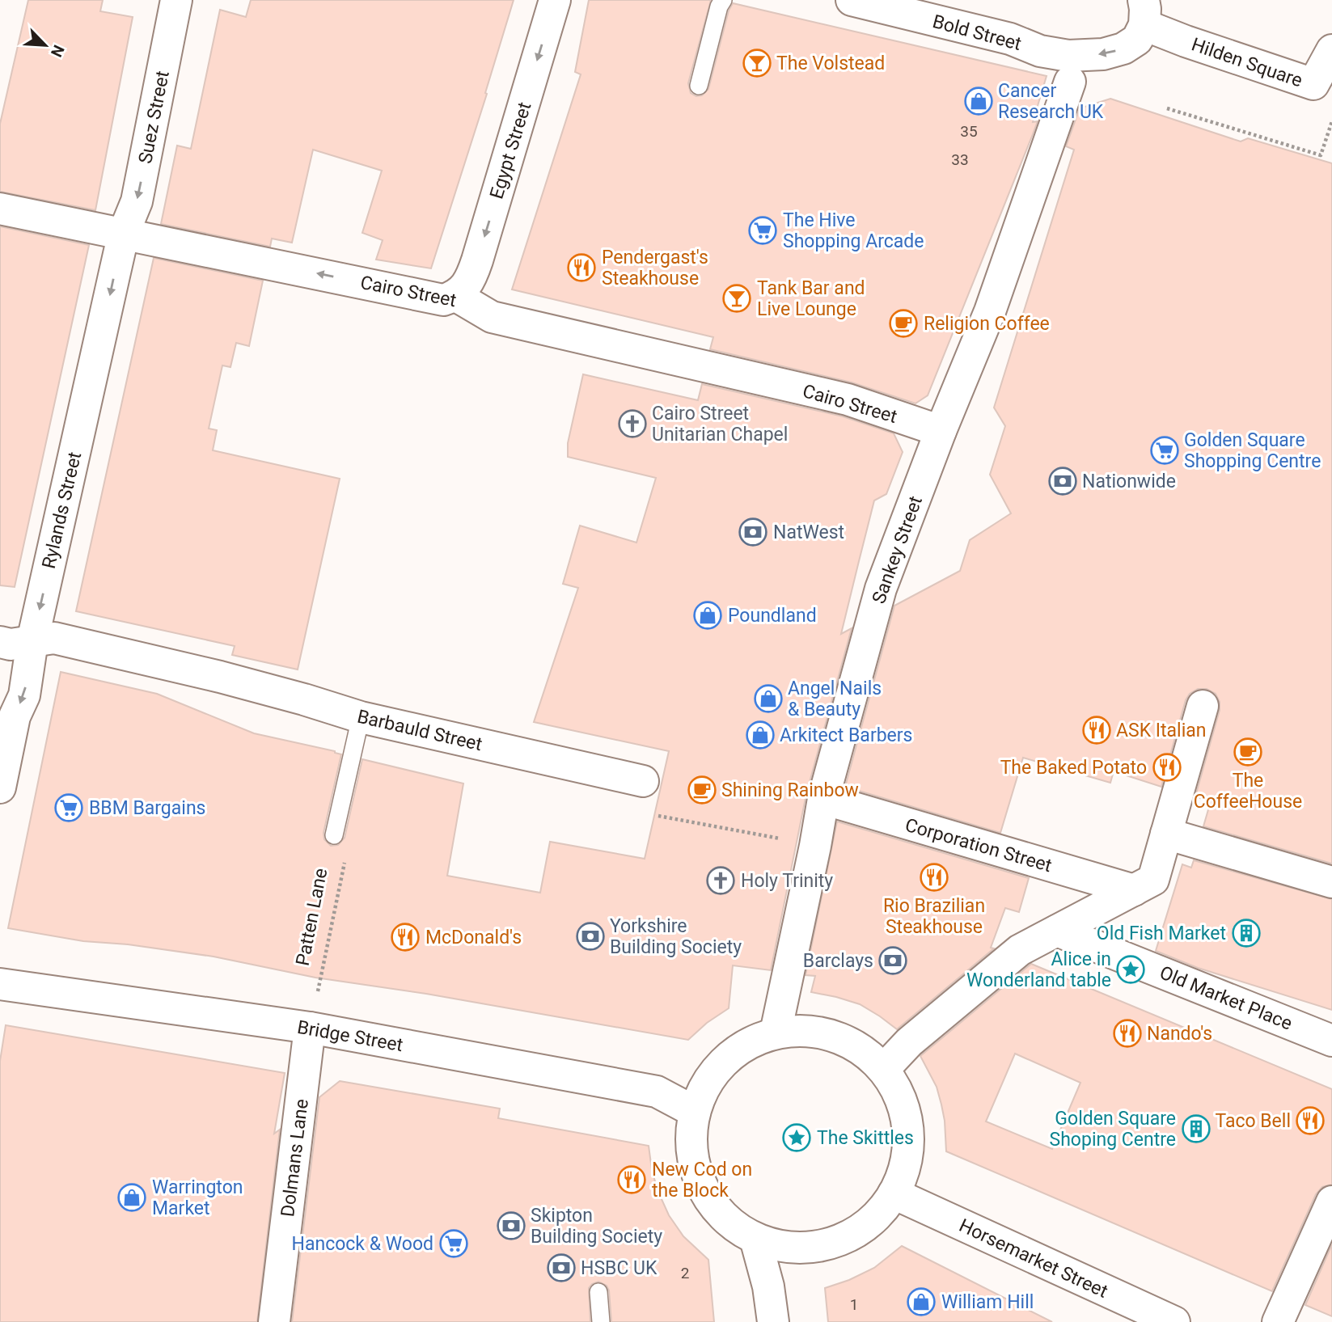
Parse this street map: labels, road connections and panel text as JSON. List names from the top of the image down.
{
  "streets": {
    "street": [
      "Bold Street",
      "Hilden Square",
      "Suez Street",
      "Egypt Street",
      "Cairo Street",
      "Rylands Street",
      "Sankey Street",
      "Barbauld Street",
      "Corporation Street",
      "Old Market Place",
      "Bridge Street",
      "Dolmans Lane",
      "Horsemarket Street"
    ],
    "path": ["Patten Lane"]
  },
  "crossings": [
    ["Bold Street", "Sankey Street"],
    ["Suez Street", "Cairo Street"],
    ["Suez Street", "Rylands Street"],
    ["Egypt Street", "Cairo Street"],
    ["Cairo Street", "Rylands Street"],
    ["Cairo Street", "Sankey Street"],
    ["Rylands Street", "Barbauld Street"],
    ["Sankey Street", "Corporation Street"],
    ["Patten Lane", "Bridge Street"],
    ["Patten Lane", "Dolmans Lane"],
    ["Bridge Street", "Dolmans Lane"]
  ],
  "one_way": ["Suez Street", "Egypt Street", "Rylands Street"],
  "places": {
    "bar": ["The Volstead", "Tank Bar and Live Lounge"],
    "shop": [
      "Cancer Research UK",
      "Poundland",
      "Angel Nails & Beauty",
      "Arkitect Barbers",
      "Warrington Market",
      "William Hill"
    ],
    "supermarket": [
      "The Hive Shopping Arcade",
      "Golden Square Shopping Centre",
      "BBM Bargains",
      "Hancock & Wood"
    ],
    "restaurant": [
      "Pendergast's Steakhouse",
      "ASK Italian",
      "The Baked Potato",
      "Rio Brazilian Steakhouse",
      "McDonald's",
      "Nando's",
      "Taco Bell",
      "New Cod on the Block"
    ],
    "cafe": ["Religion Coffee", "The CoffeeHouse", "Shining Rainbow"],
    "church": ["Cairo Street Unitarian Chapel", "Holy Trinity"],
    "bank": [
      "Nationwide",
      "NatWest",
      "Yorkshire Building Society",
      "Barclays",
      "Skipton Building Society",
      "HSBC UK"
    ],
    "building": ["Old Fish Market", "Golden Square Shoping Centre"],
    "place": ["Alice in Wonderland table", "The Skittles"]
  },
  "house_numbers": [
    "35",
    "33",
    "2",
    "1"
  ],
  "north": "bottom right"
}
